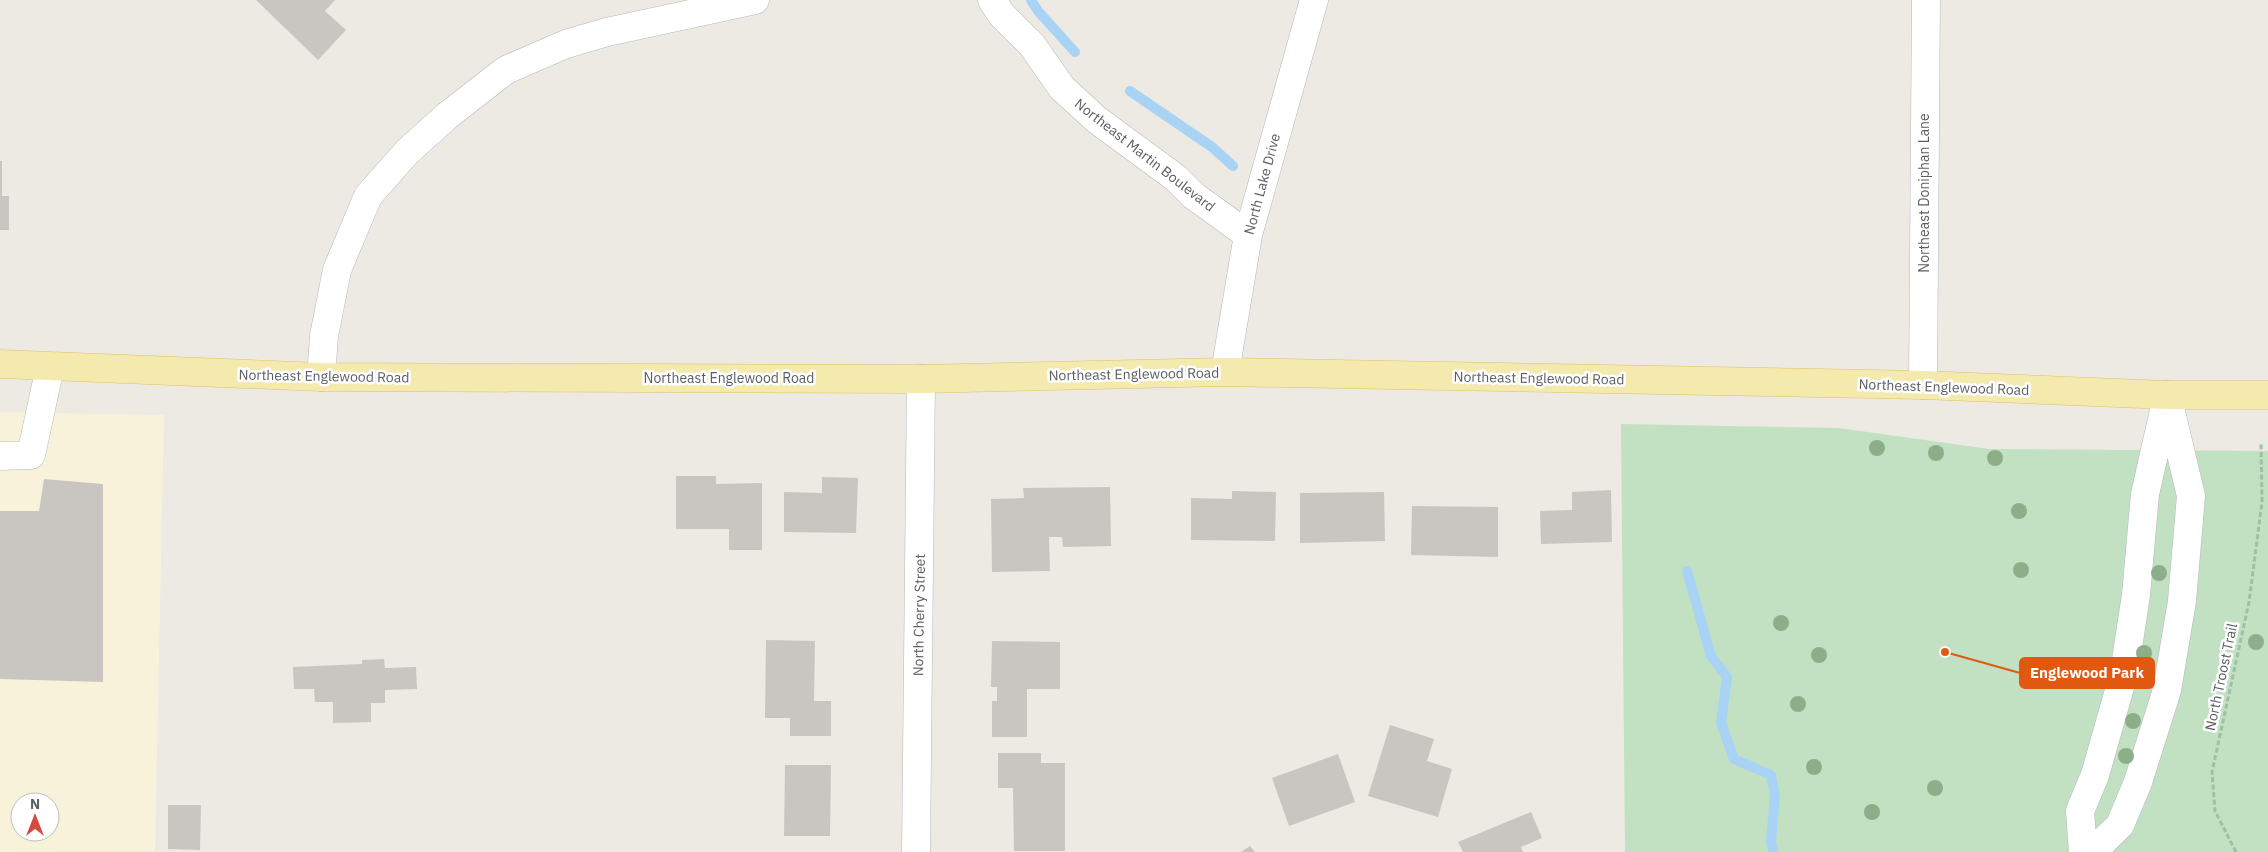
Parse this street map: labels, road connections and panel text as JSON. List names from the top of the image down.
{
  "streets": {
    "main road": ["Northeast Englewood Road"],
    "street": [
      "Northeast Martin Boulevard",
      "North Lake Drive",
      "Northeast Doniphan Lane",
      "North Cherry Street"
    ],
    "path": ["North Troost Trail"]
  },
  "crossings": [
    ["Northeast Martin Boulevard", "North Lake Drive"],
    ["North Lake Drive", "Northeast Englewood Road"],
    ["Northeast Doniphan Lane", "Northeast Englewood Road"],
    ["Northeast Englewood Road", "North Cherry Street"]
  ],
  "places": ["Englewood Park"],
  "north": "top"
}
